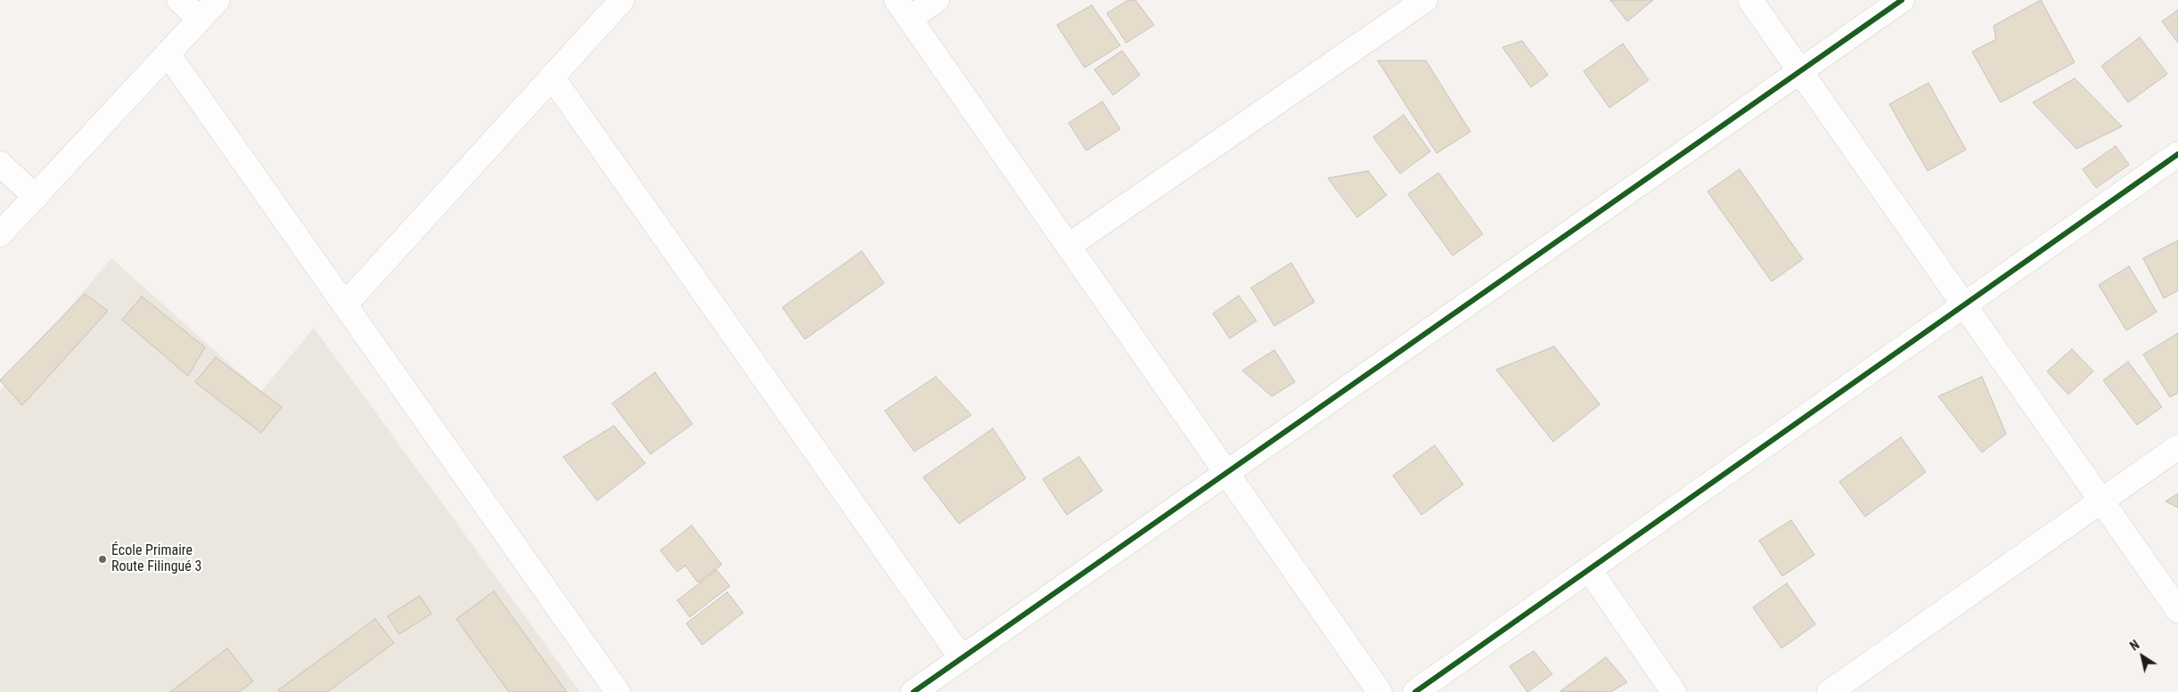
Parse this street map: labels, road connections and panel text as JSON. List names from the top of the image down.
{
  "places": ["École Primaire Route Filingué 3"],
  "north": "top left"
}
